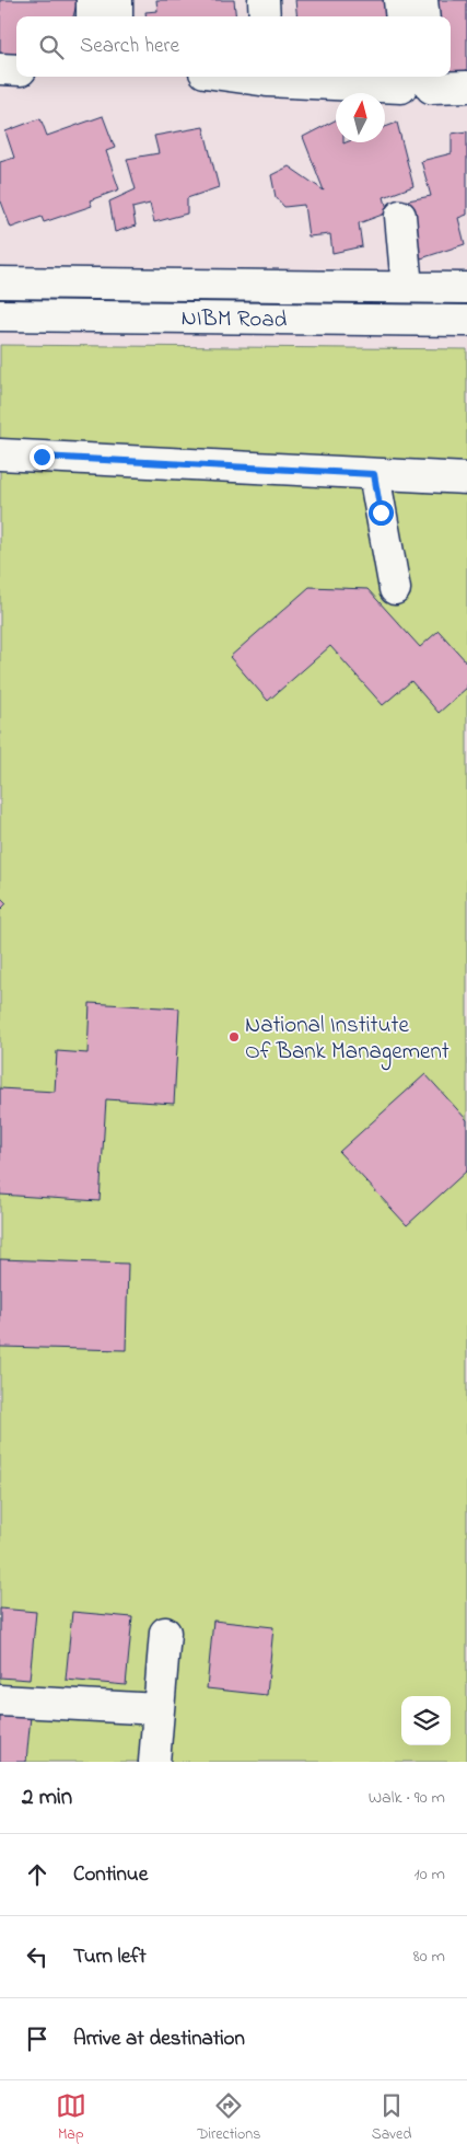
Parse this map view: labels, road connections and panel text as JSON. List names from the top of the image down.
{
  "streets": {
    "street": ["NIBM Road"]
  },
  "places": ["National Institute Of Bank Management"],
  "north": "top",
  "page": {
    "search": "Search here",
    "heading": ["2 min", "Walk · 90 m"],
    "list": [
      ["Continue", "10 m"],
      ["Turn left", "80 m"],
      "Arrive at destination"
    ],
    "nav": ["Map", "Directions", "Saved"]
  }
}
